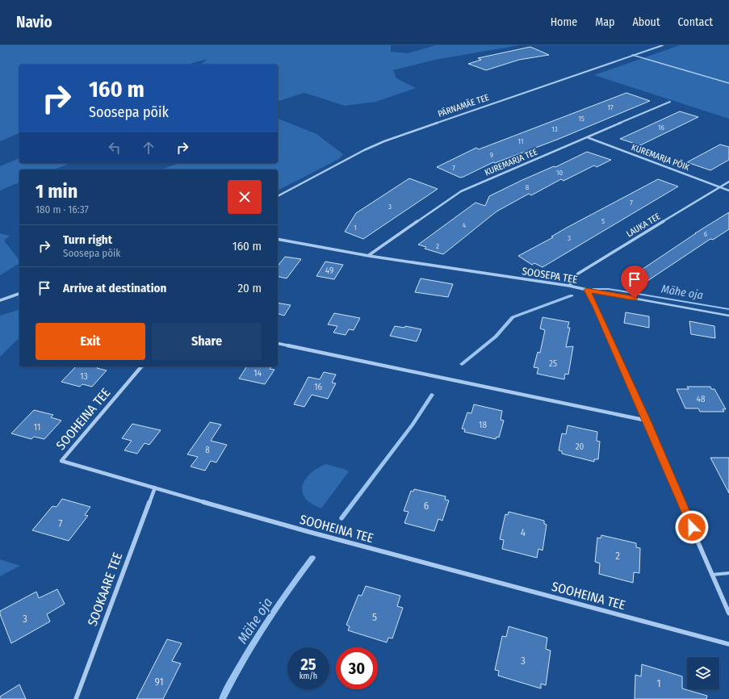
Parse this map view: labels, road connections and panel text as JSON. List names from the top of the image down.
{
  "streets": {
    "street": [
      "PÄRNAMÄE TEE",
      "KUREMARJA PÕIK",
      "KUREMARJA TEE",
      "LAUKA TEE",
      "SOOSEPA TEE",
      "SOOHEINA TEE",
      "SOOKAARE TEE"
    ]
  },
  "crossings": [
    ["KUREMARJA PÕIK", "KUREMARJA TEE"],
    ["KUREMARJA PÕIK", "LAUKA TEE"],
    ["KUREMARJA TEE", "SOOSEPA TEE"],
    ["LAUKA TEE", "SOOSEPA TEE"],
    ["SOOHEINA TEE", "SOOKAARE TEE"]
  ],
  "water": ["Mähe oja"],
  "house_numbers": [
    "17",
    "15",
    "16",
    "13",
    "11",
    "9",
    "7",
    "10",
    "8",
    "7",
    "3",
    "5",
    "4",
    "1",
    "6",
    "3",
    "2",
    "49",
    "25",
    "14",
    "13",
    "16",
    "48",
    "18",
    "11",
    "20",
    "8",
    "6",
    "7",
    "4",
    "2",
    "5",
    "3",
    "3",
    "91",
    "1"
  ],
  "page": {
    "header": "Navio",
    "nav": [
      "Home",
      "Map",
      "About",
      "Contact"
    ],
    "turn": ["160 m", "Soosepa põik"],
    "heading": ["1 min", "180 m · 16:37"],
    "list": [
      {
        "name": "Turn right",
        "note": "Soosepa põik",
        "value": "160 m"
      },
      {
        "name": "Arrive at destination",
        "value": "20 m"
      }
    ],
    "buttons": ["Exit", "Share"],
    "speed": "25 km/h",
    "limit": "30"
  }
}
